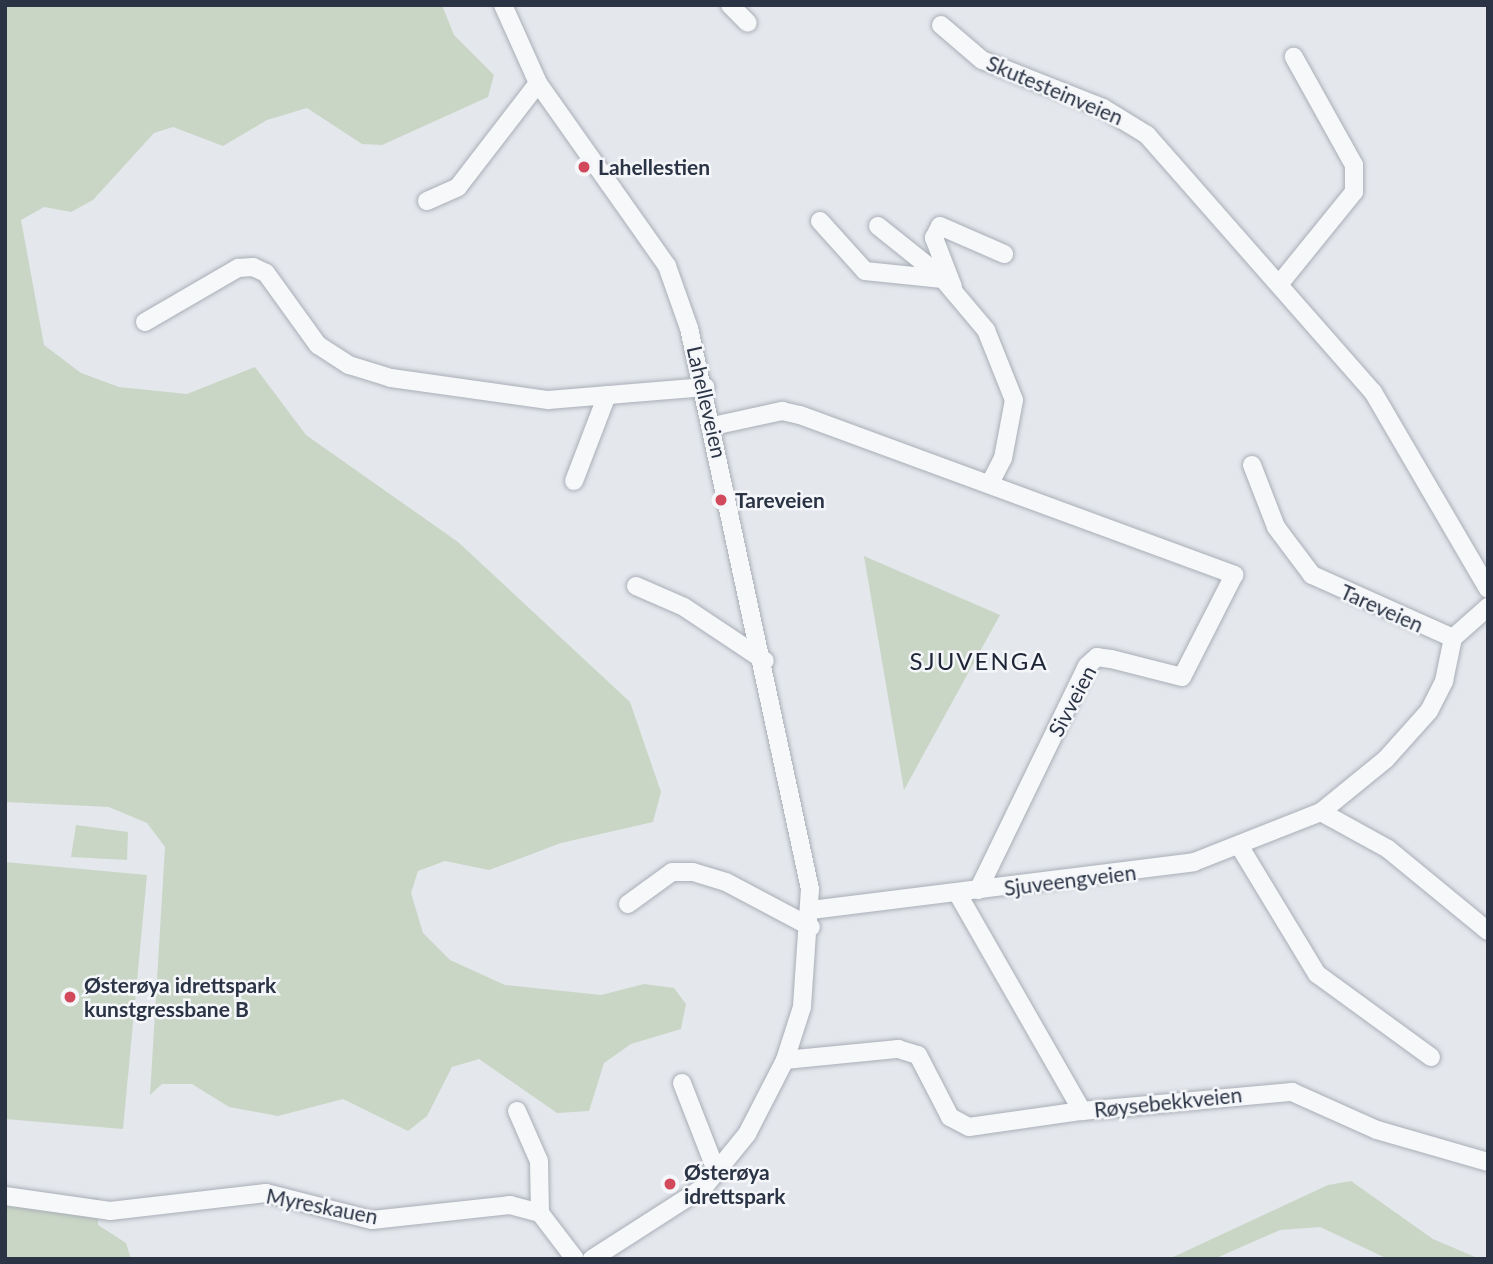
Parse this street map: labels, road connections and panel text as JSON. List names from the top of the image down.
{
  "streets": {
    "street": [
      "Skutesteinveien",
      "Lahelleveien",
      "Tareveien",
      "Sivveien",
      "Sjuveengveien",
      "Røysebekkveien",
      "Myreskauen"
    ]
  },
  "crossings": [
    ["Lahelleveien", "Sjuveengveien"],
    ["Tareveien", "Sjuveengveien"],
    ["Sivveien", "Sjuveengveien"],
    ["Sjuveengveien", "Røysebekkveien"]
  ],
  "districts": ["SJUVENGA"],
  "places": [
    "Lahellestien",
    "Tareveien",
    "Østerøya idrettspark kunstgressbane B",
    "Østerøya idrettspark"
  ]
}
